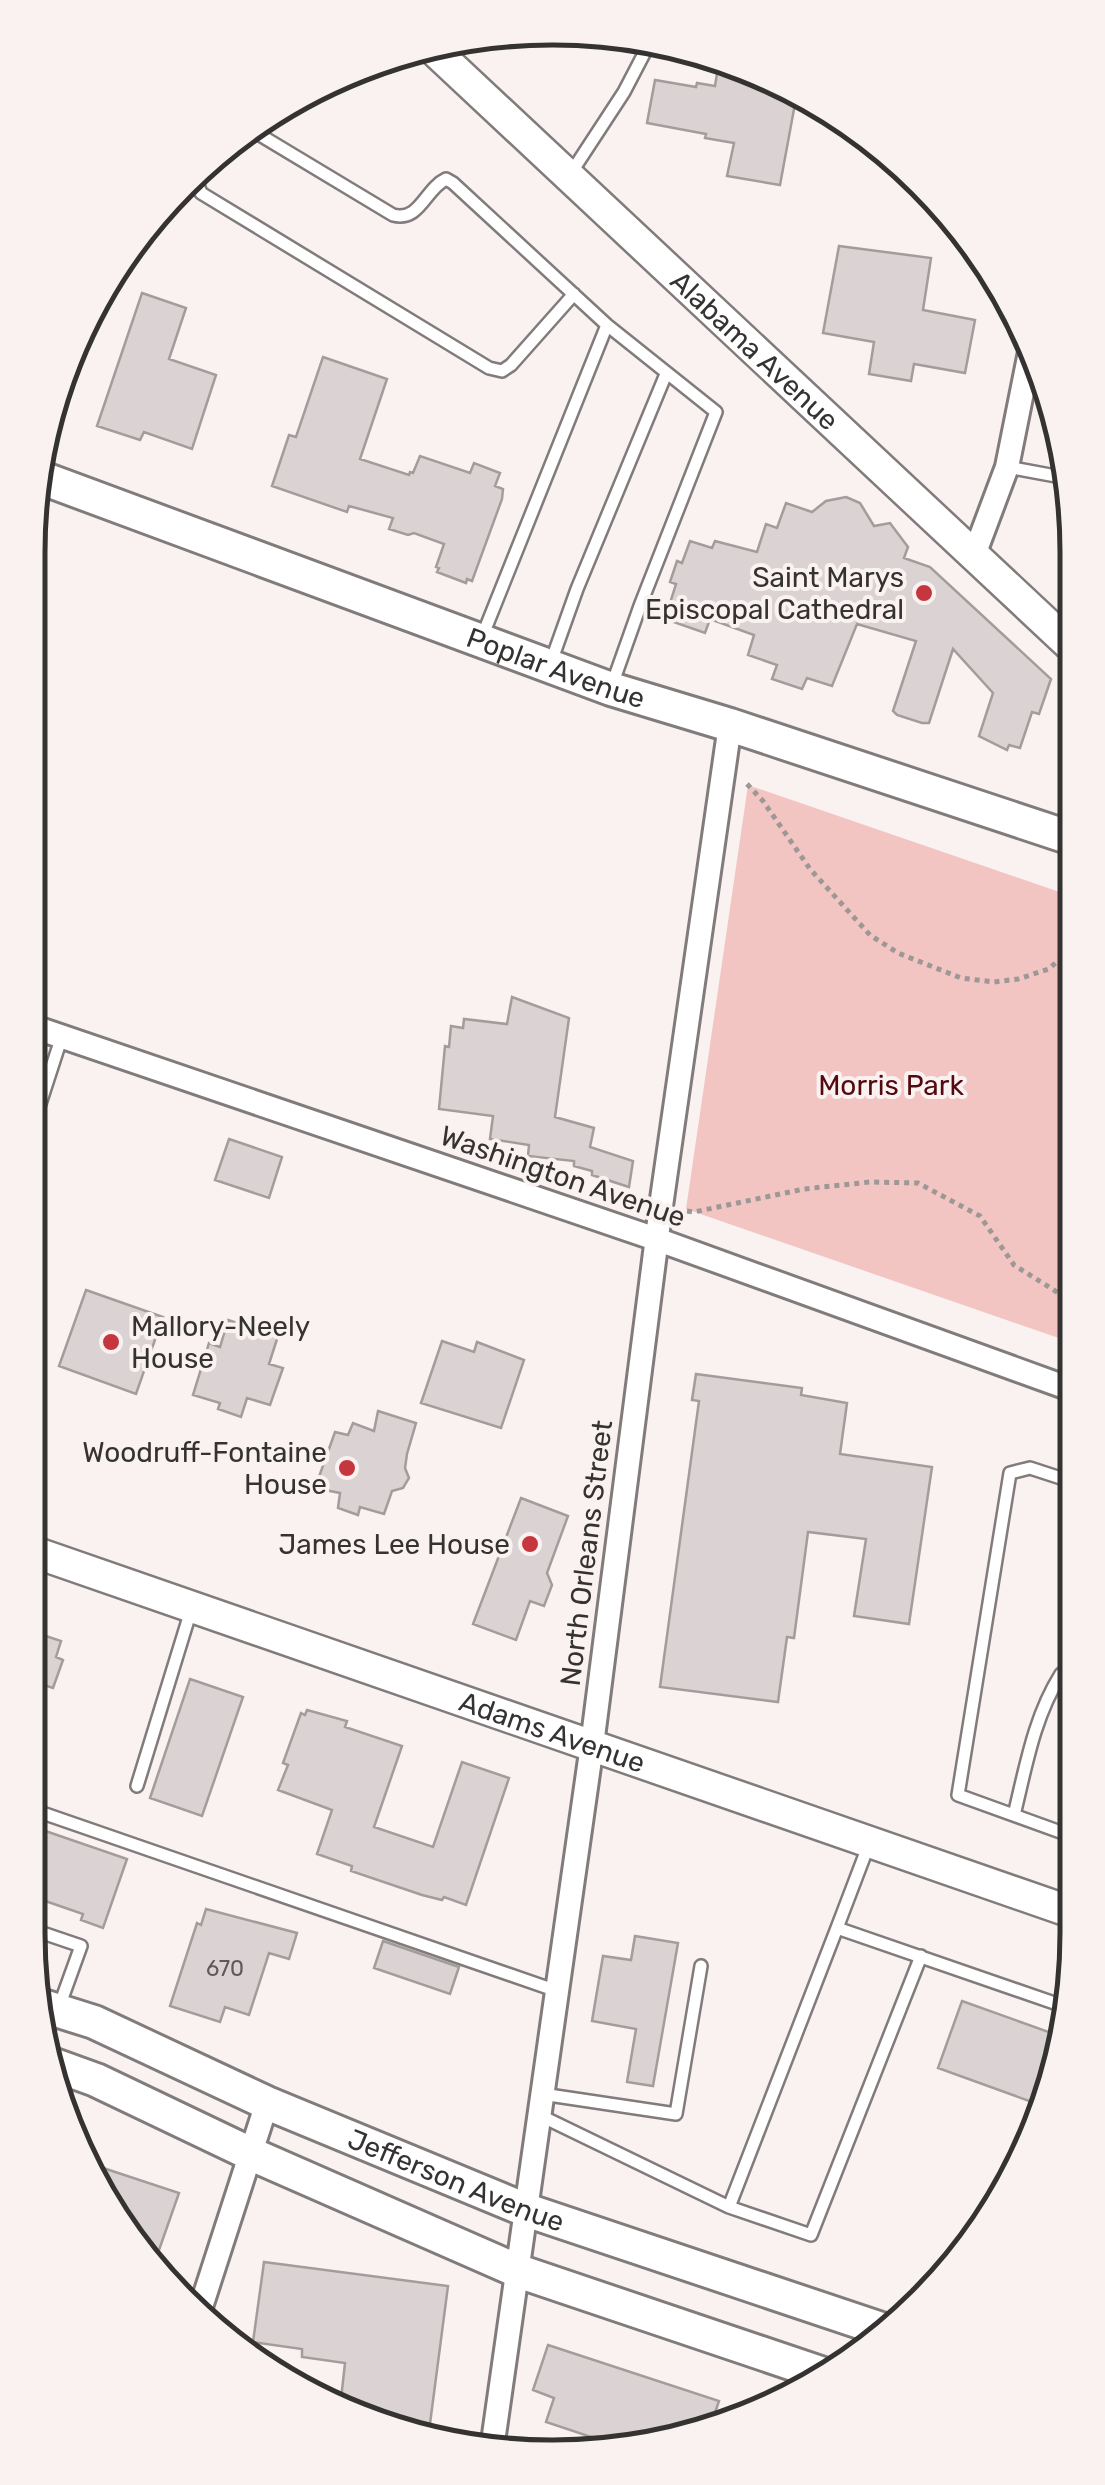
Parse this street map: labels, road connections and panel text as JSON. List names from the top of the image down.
{
  "streets": {
    "main road": ["Poplar Avenue", "Jefferson Avenue"],
    "street": [
      "Alabama Avenue",
      "Washington Avenue",
      "North Orleans Street",
      "Adams Avenue"
    ]
  },
  "crossings": [
    ["Poplar Avenue", "North Orleans Street"],
    ["Washington Avenue", "North Orleans Street"],
    ["North Orleans Street", "Adams Avenue"],
    ["North Orleans Street", "Jefferson Avenue"]
  ],
  "parks": ["Morris Park"],
  "places": [
    "Saint Marys Episcopal Cathedral",
    "Mallory-Neely House",
    "Woodruff-Fontaine House",
    "James Lee House"
  ],
  "house_numbers": ["670"]
}
